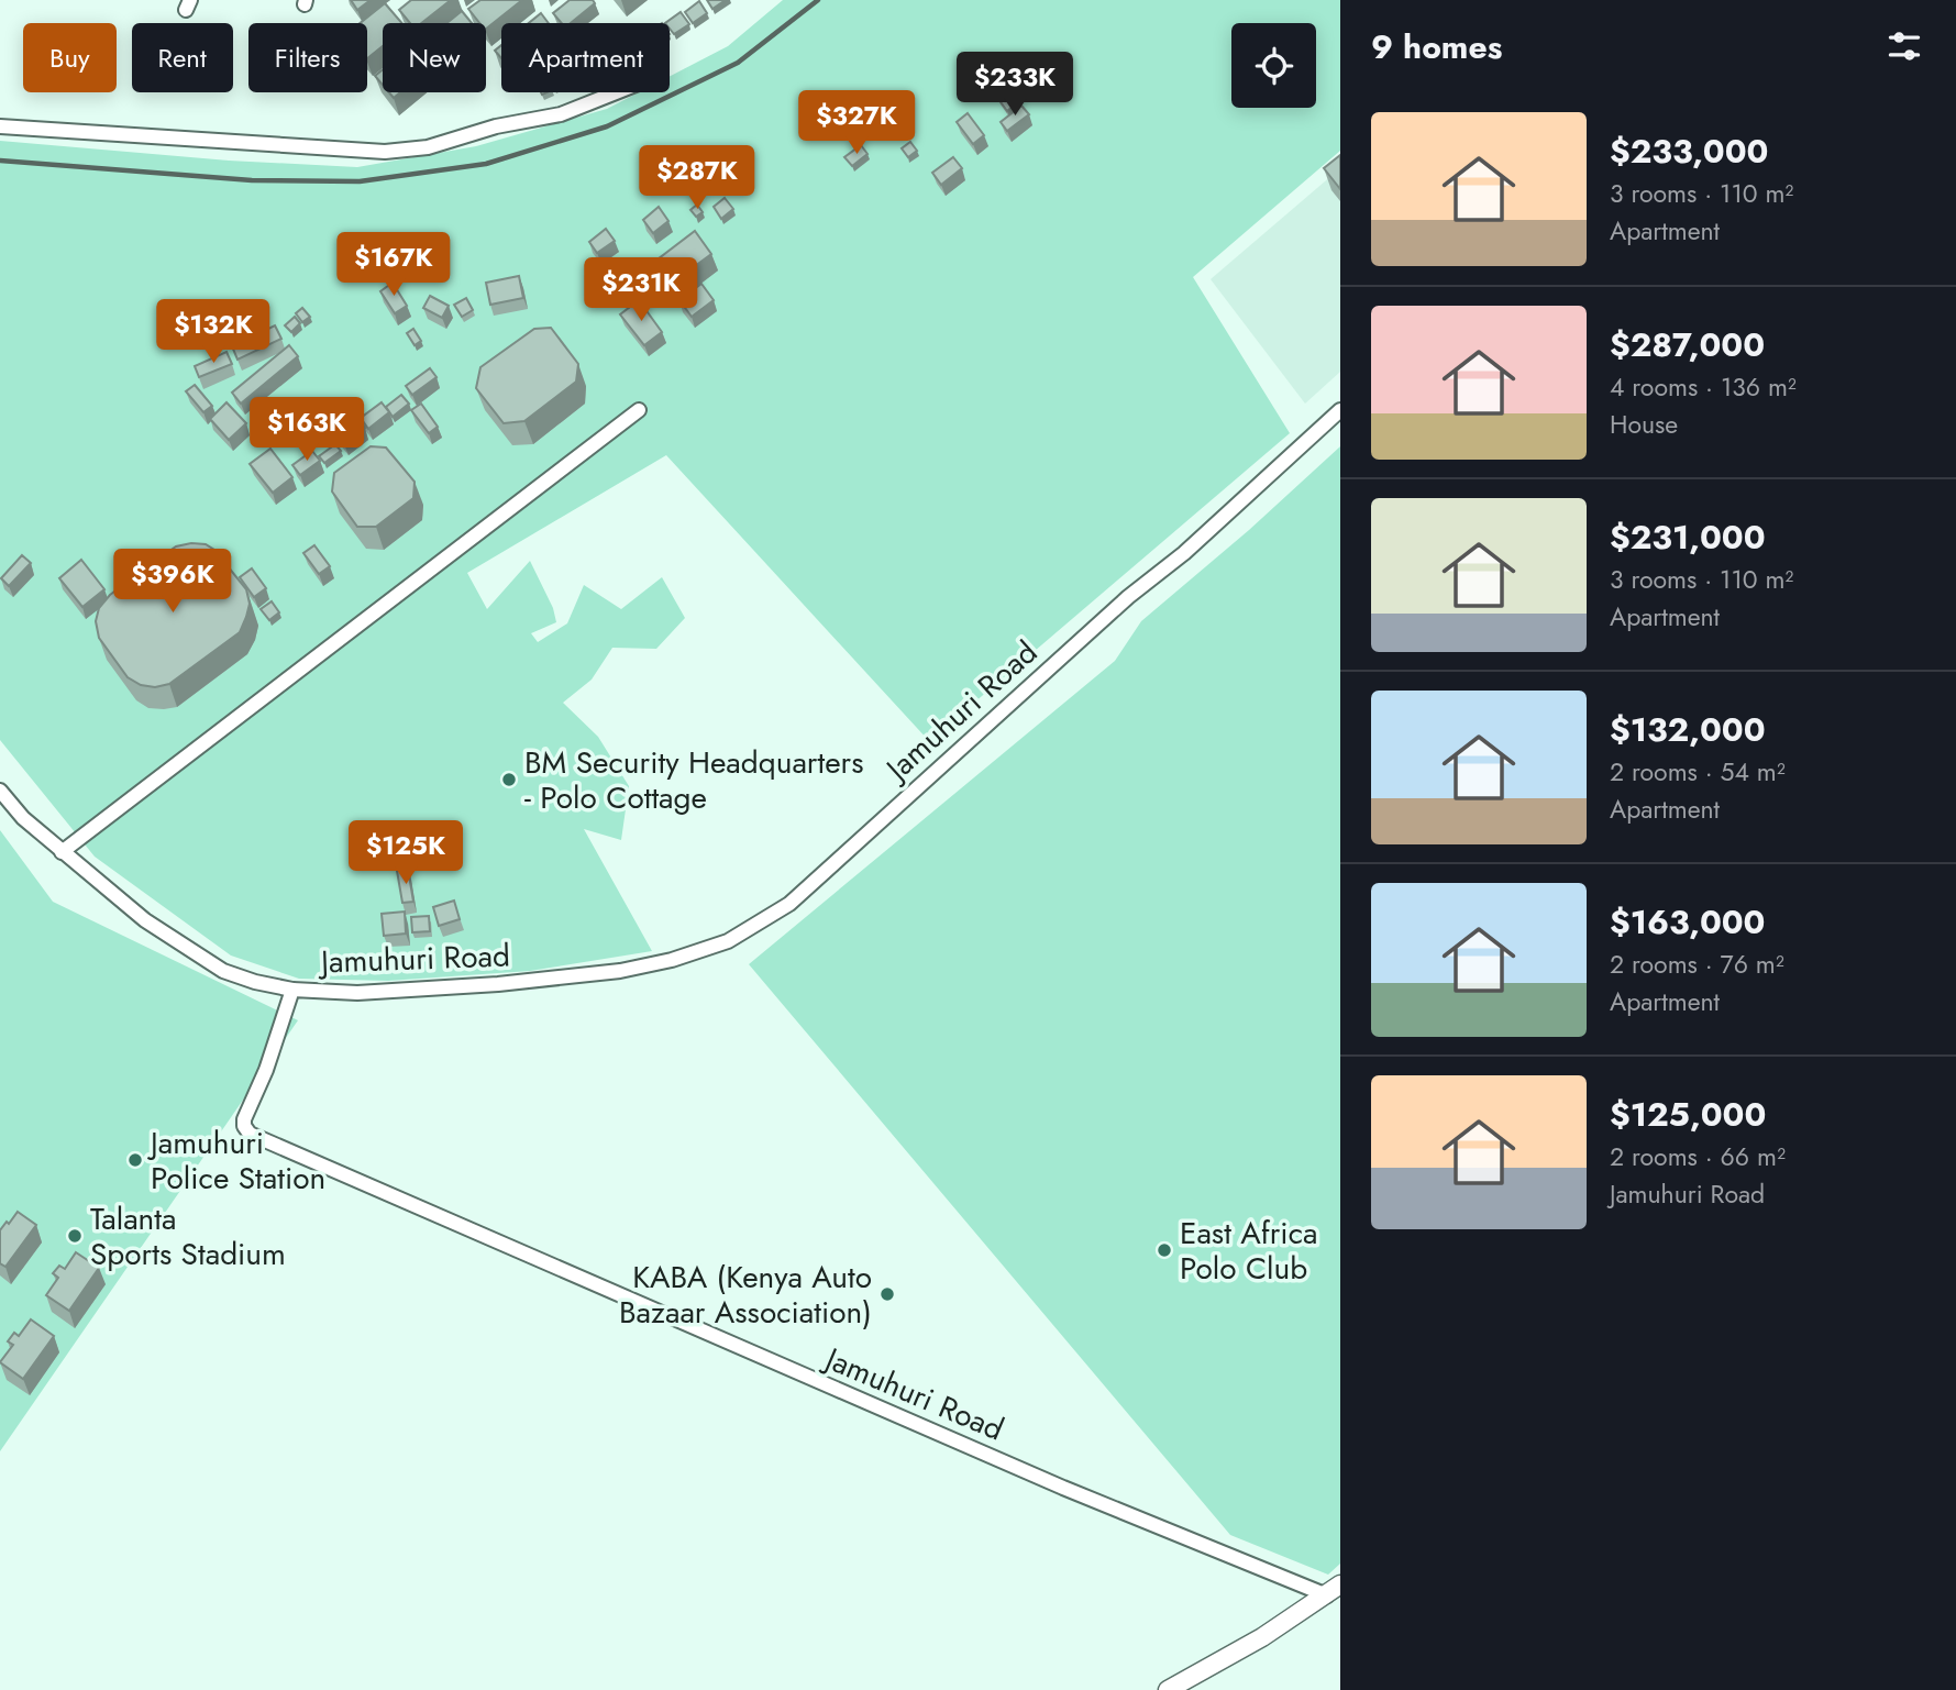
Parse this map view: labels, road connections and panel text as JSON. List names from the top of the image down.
{
  "streets": {
    "street": ["Jamuhuri Road"]
  },
  "places": [
    "BM Security Headquarters - Polo Cottage",
    "Jamuhuri Police Station",
    "Talanta Sports Stadium",
    "East Africa Polo Club",
    "KABA (Kenya Auto Bazaar Association)"
  ],
  "page": {
    "heading": "9 homes",
    "chip": [
      "Buy",
      "Rent",
      "Filters",
      "New",
      "Apartment"
    ],
    "price": [
      "$233K",
      "$327K",
      "$287K",
      "$167K",
      "$231K",
      "$132K",
      "$163K",
      "$396K",
      "$125K"
    ],
    "list": [
      {
        "name": "$233,000",
        "note": "3 rooms · 110 m² · Apartment"
      },
      {
        "name": "$287,000",
        "note": "4 rooms · 136 m² · House"
      },
      {
        "name": "$231,000",
        "note": "3 rooms · 110 m² · Apartment"
      },
      {
        "name": "$132,000",
        "note": "2 rooms · 54 m² · Apartment"
      },
      {
        "name": "$163,000",
        "note": "2 rooms · 76 m² · Apartment"
      },
      {
        "name": "$125,000",
        "note": "2 rooms · 66 m² · Jamuhuri Road"
      }
    ]
  }
}
